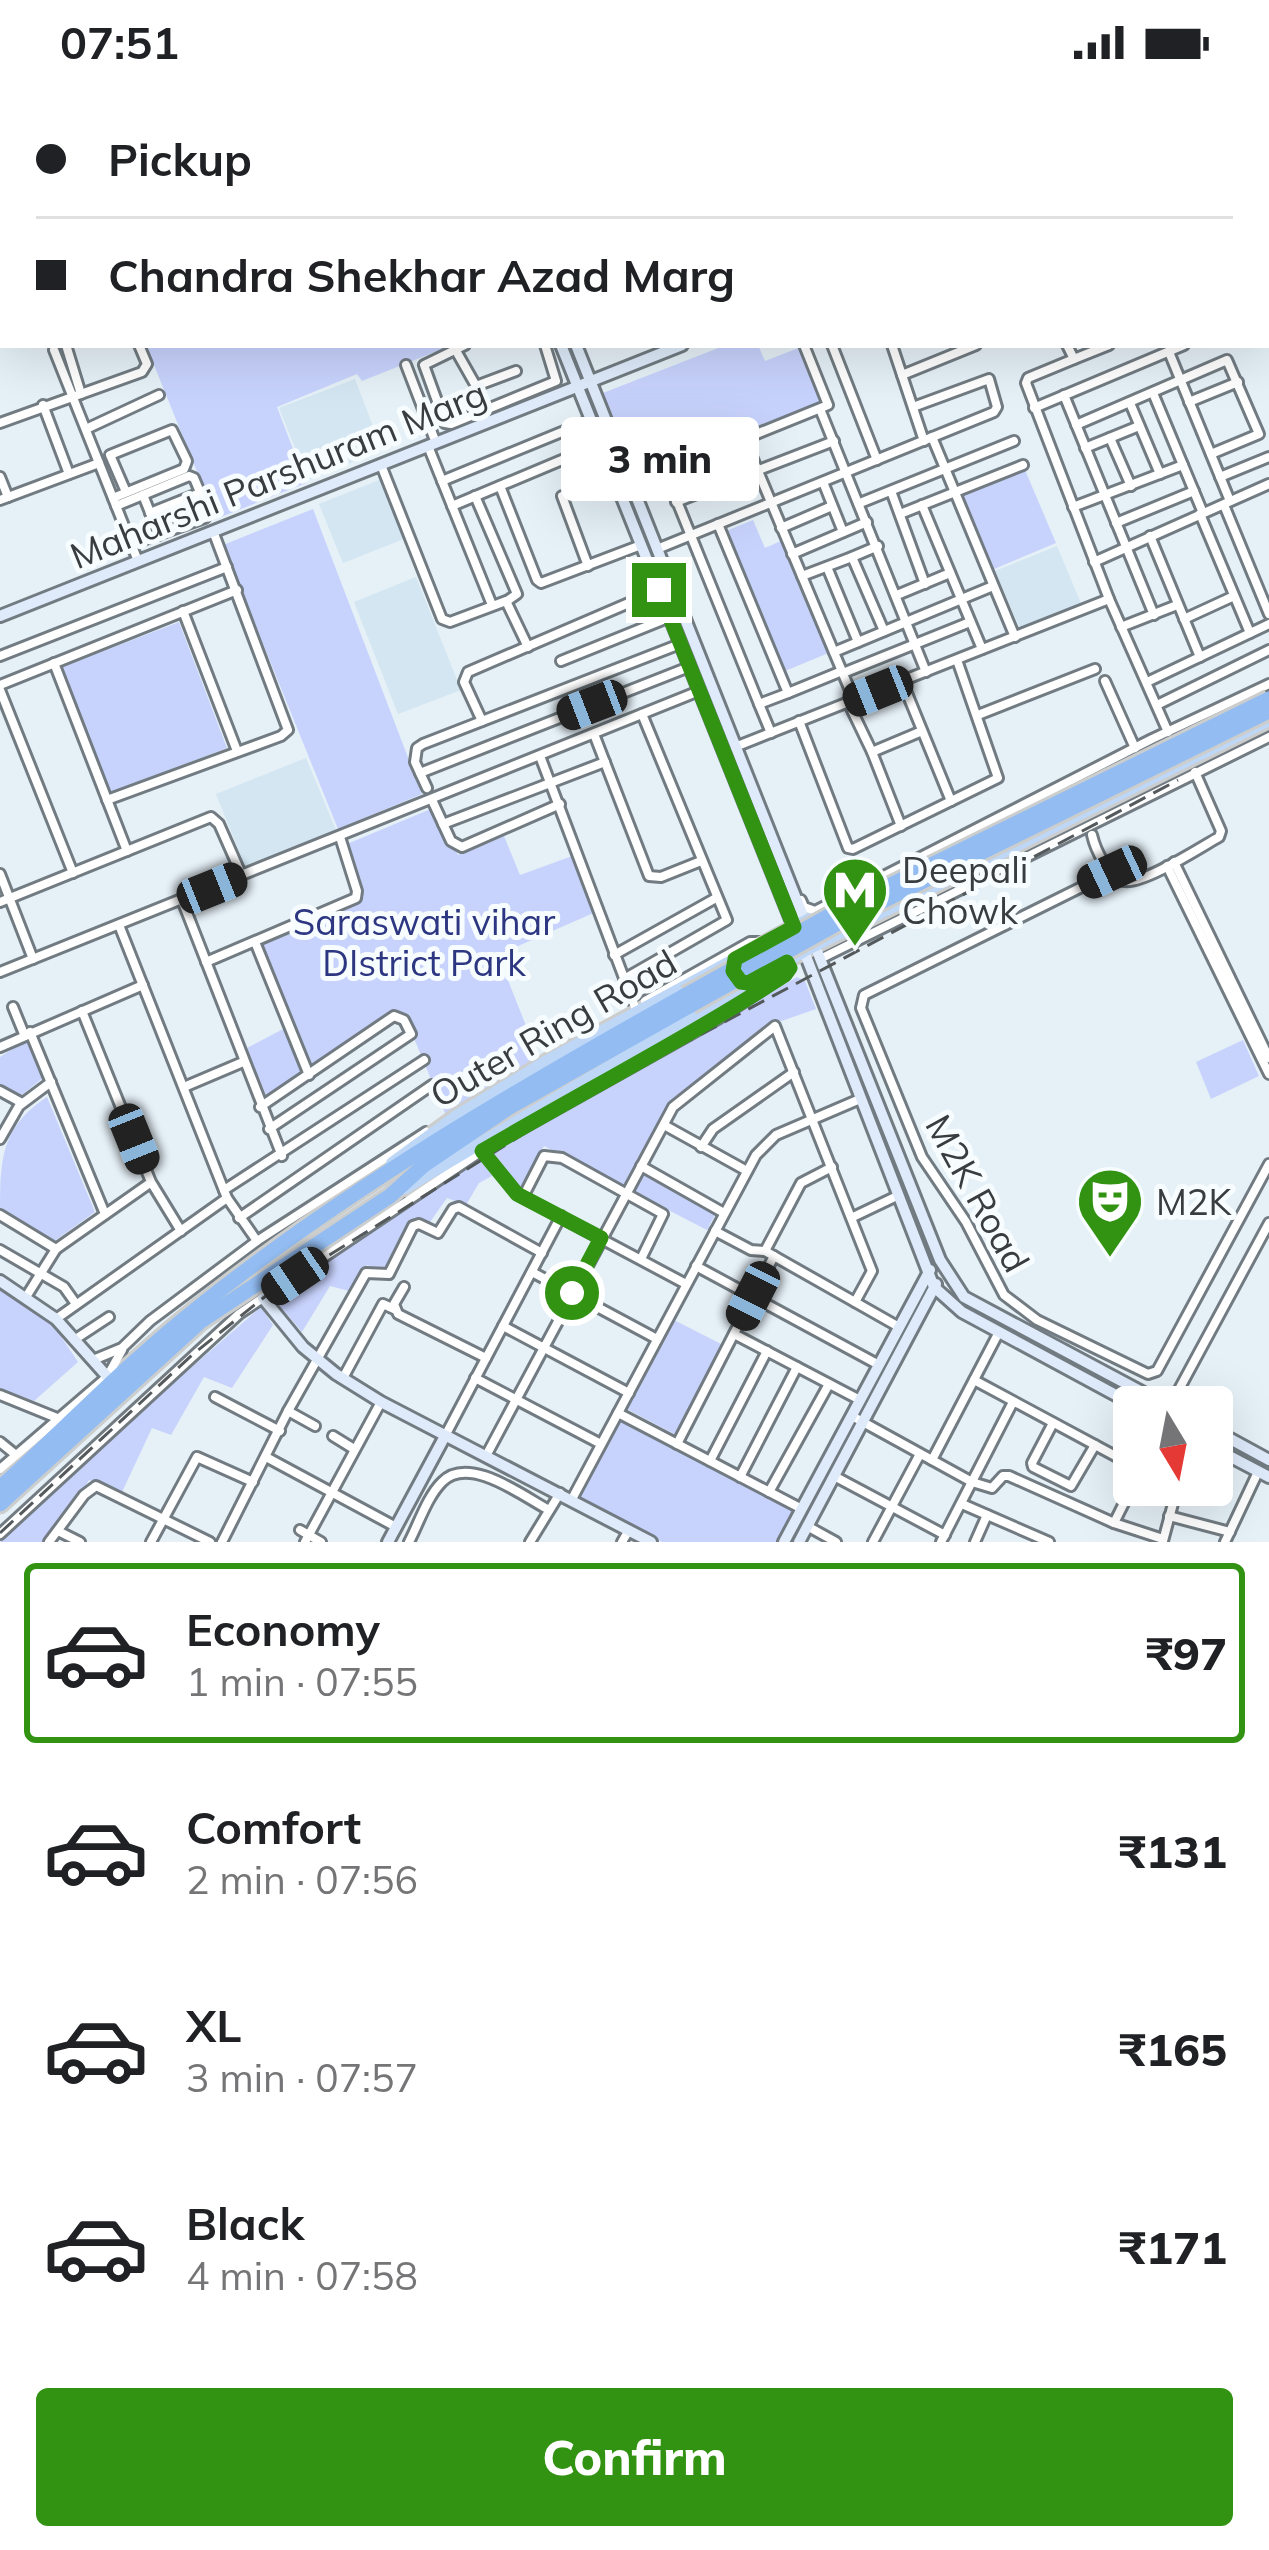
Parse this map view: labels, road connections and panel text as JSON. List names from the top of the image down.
{
  "streets": {
    "highway": ["Outer Ring Road"],
    "street": ["Maharshi Parshuram Marg", "M2K Road"]
  },
  "parks": ["Saraswati vihar DIstrict Park"],
  "places": {
    "metro station": ["Deepali Chowk"],
    "theatre": ["M2K"]
  },
  "north": "bottom",
  "page": {
    "status": "07:51",
    "banner": ["Pickup", "Chandra Shekhar Azad Marg"],
    "bubble": "3 min",
    "list": [
      {
        "name": "Economy",
        "note": "1 min · 07:55",
        "value": "₹97"
      },
      {
        "name": "Comfort",
        "note": "2 min · 07:56",
        "value": "₹131"
      },
      {
        "name": "XL",
        "note": "3 min · 07:57",
        "value": "₹165"
      },
      {
        "name": "Black",
        "note": "4 min · 07:58",
        "value": "₹171"
      }
    ],
    "buttons": "Confirm"
  }
}
